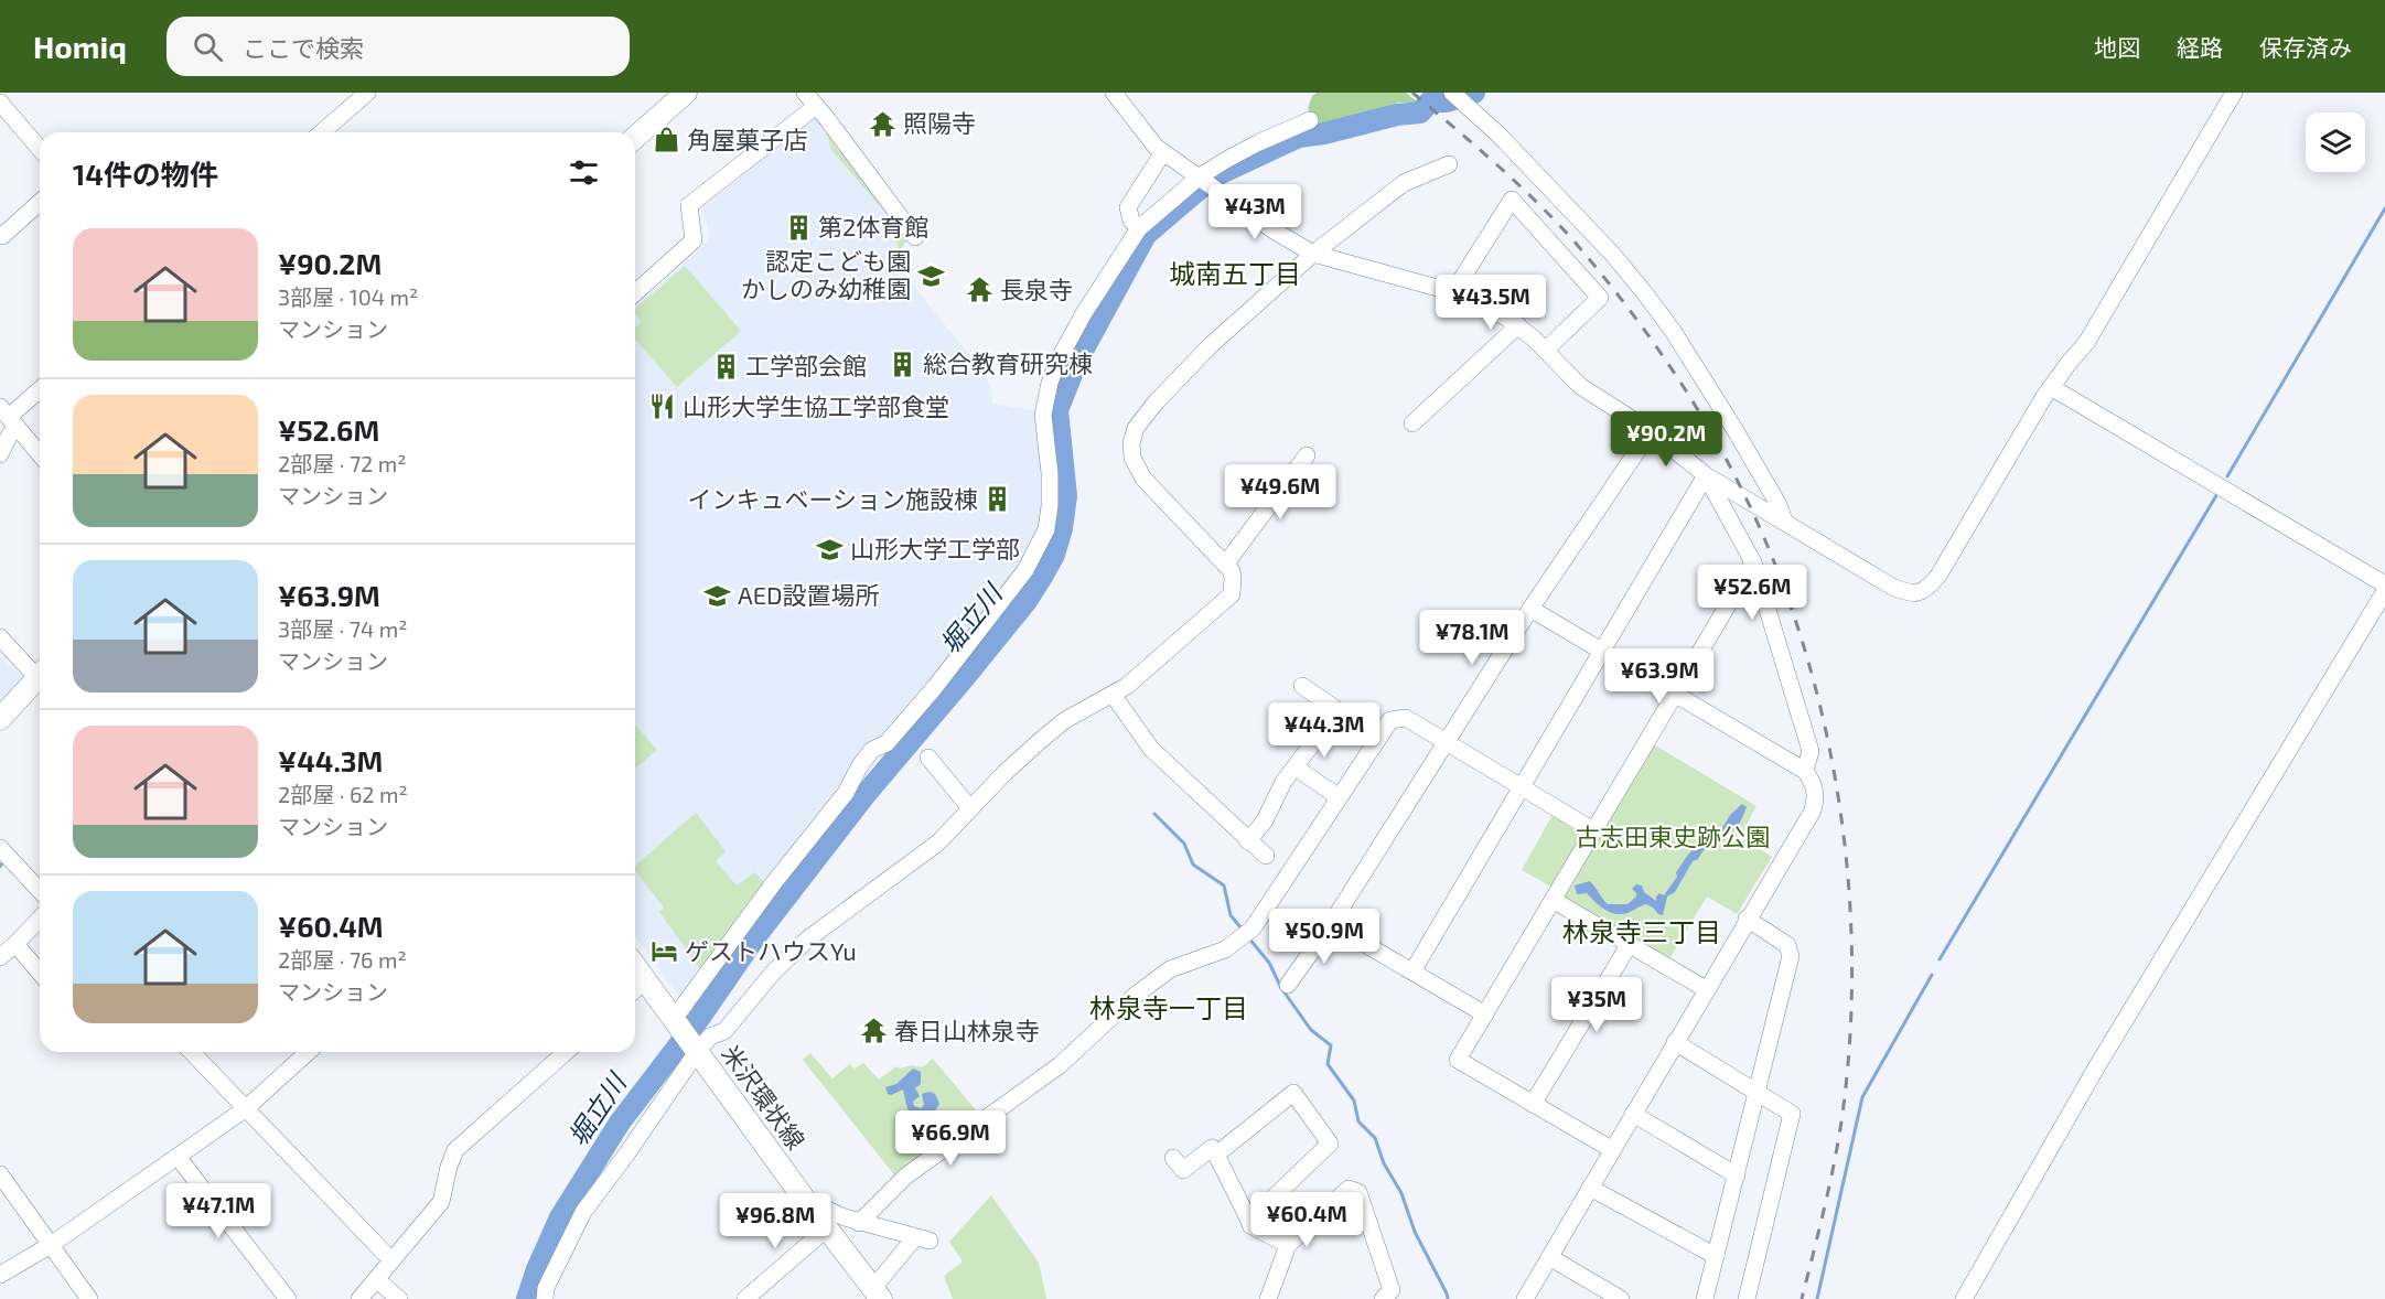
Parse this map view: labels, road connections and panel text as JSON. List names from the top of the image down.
{
  "streets": {
    "main road": ["米沢環状線"]
  },
  "districts": ["城南五丁目", "林泉寺三丁目", "林泉寺一丁目"],
  "water": ["堀立川"],
  "parks": ["古志田東史跡公園"],
  "places": {
    "temple": ["照陽寺", "長泉寺", "春日山林泉寺"],
    "shop": ["角屋菓子店"],
    "building": [
      "第2体育館",
      "総合教育研究棟",
      "工学部会館",
      "インキュベーション施設棟"
    ],
    "school or university": ["認定こども園 かしのみ幼稚園", "山形大学工学部", "AED設置場所"],
    "restaurant": ["山形大学生協工学部食堂"],
    "hotel": ["ゲストハウスYu"]
  },
  "page": {
    "header": "Homiq",
    "search": "ここで検索",
    "nav": ["地図", "経路", "保存済み"],
    "heading": "14件の物件",
    "price": [
      "¥43M",
      "¥43.5M",
      "¥90.2M",
      "¥49.6M",
      "¥52.6M",
      "¥78.1M",
      "¥63.9M",
      "¥44.3M",
      "¥50.9M",
      "¥35M",
      "¥66.9M",
      "¥47.1M",
      "¥60.4M",
      "¥96.8M"
    ],
    "list": [
      {
        "name": "¥90.2M",
        "note": "3部屋 · 104 m² · マンション"
      },
      {
        "name": "¥52.6M",
        "note": "2部屋 · 72 m² · マンション"
      },
      {
        "name": "¥63.9M",
        "note": "3部屋 · 74 m² · マンション"
      },
      {
        "name": "¥44.3M",
        "note": "2部屋 · 62 m² · マンション"
      },
      {
        "name": "¥60.4M",
        "note": "2部屋 · 76 m² · マンション"
      }
    ]
  }
}
